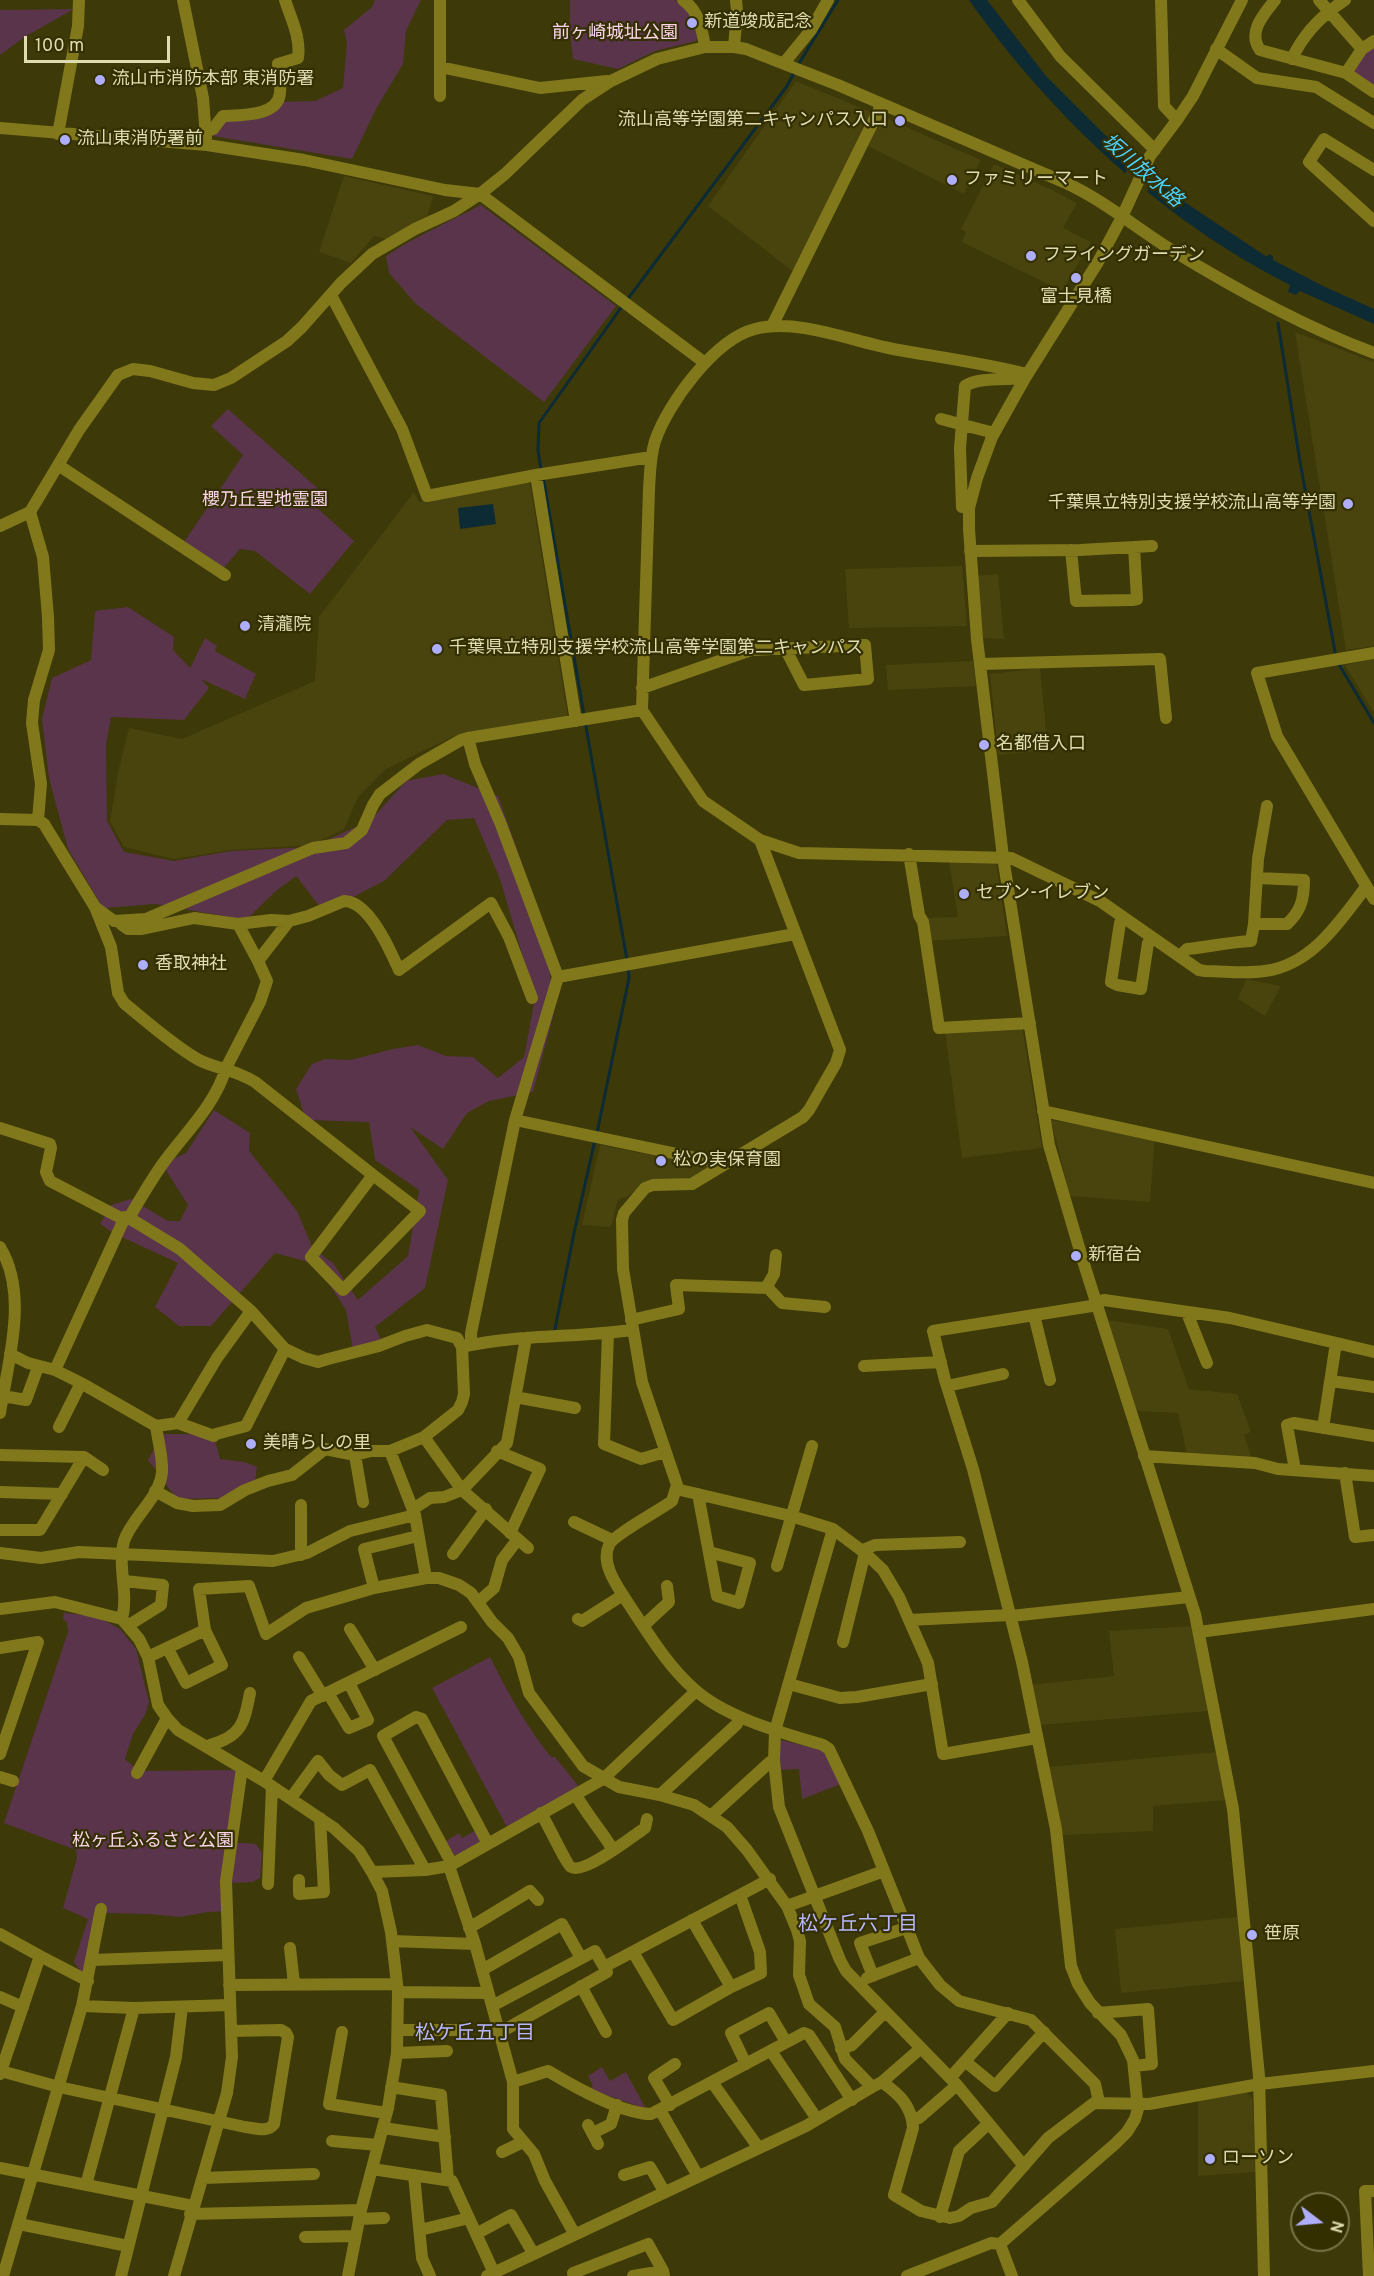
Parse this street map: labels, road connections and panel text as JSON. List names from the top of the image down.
{
  "districts": ["松ケ丘六丁目", "松ケ丘五丁目"],
  "water": ["坂川放水路"],
  "parks": ["前ヶ崎城址公園", "櫻乃丘聖地霊園", "松ヶ丘ふるさと公園"],
  "places": [
    "新道竣成記念",
    "流山市消防本部 東消防署",
    "流山高等学園第二キャンパス入口",
    "流山東消防署前",
    "ファミリーマート",
    "フライングガーデン",
    "富士見橋",
    "千葉県立特別支援学校流山高等学園",
    "清瀧院",
    "千葉県立特別支援学校流山高等学園第二キャンパス",
    "名都借入口",
    "セブン-イレブン",
    "香取神社",
    "松の実保育園",
    "新宿台",
    "美晴らしの里",
    "笹原",
    "ローソン"
  ],
  "scale_bar": "100 m",
  "north": "right"
}
